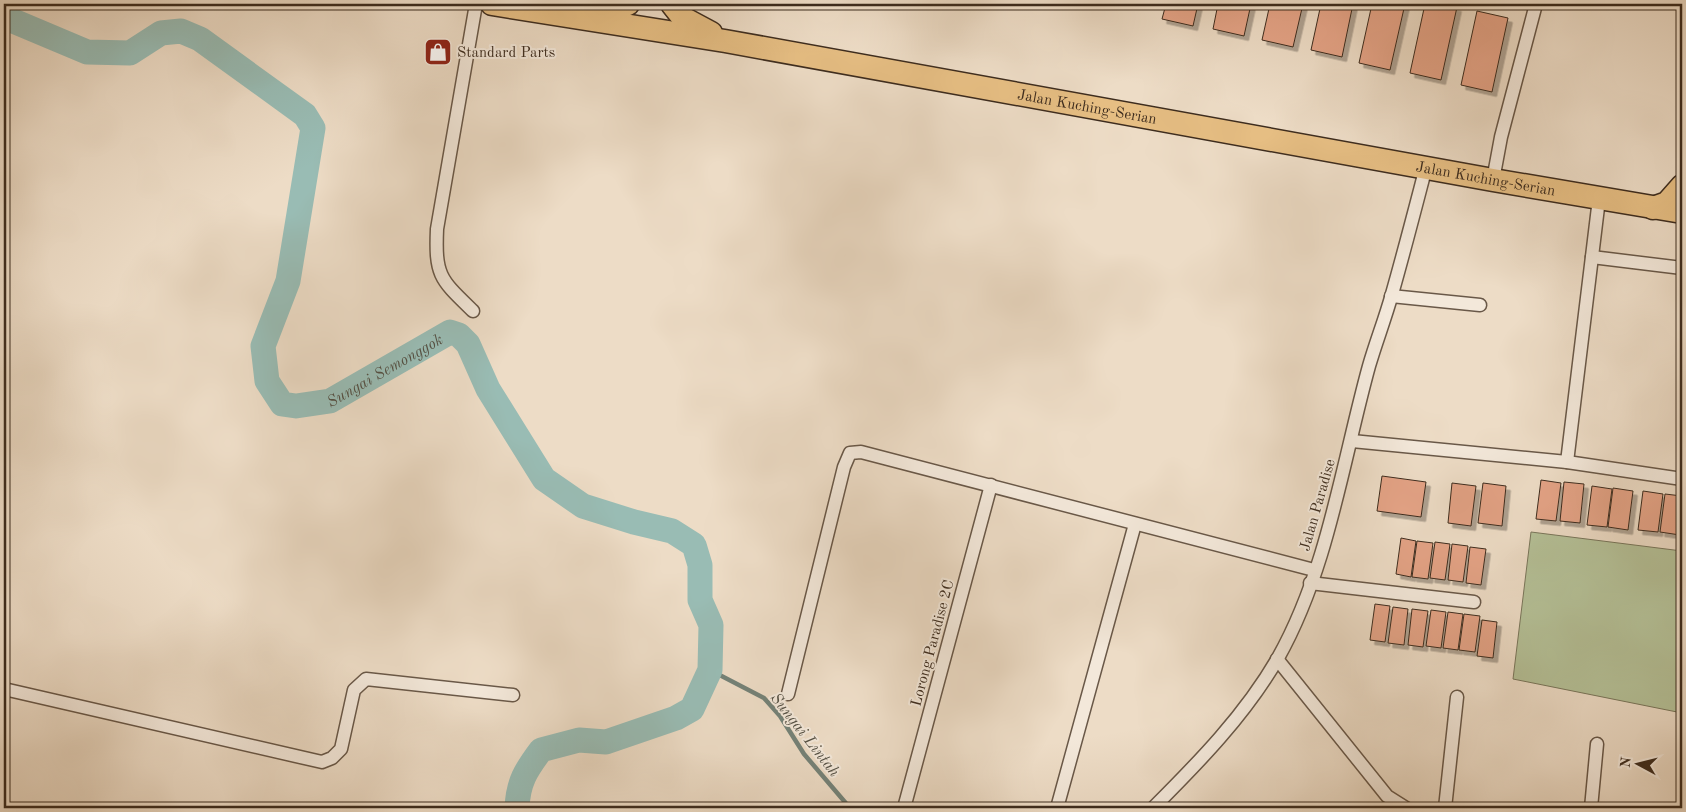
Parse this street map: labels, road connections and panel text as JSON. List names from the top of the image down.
{
  "streets": {
    "highway": ["Jalan Kuching-Serian"],
    "street": ["Jalan Paradise", "Lorong Paradise 2C"]
  },
  "crossings": [
    ["Jalan Kuching-Serian", "Jalan Paradise"]
  ],
  "water": ["Sungai Semonggok", "Sungai Lintah"],
  "places": {
    "shop": ["Standard Parts"]
  },
  "north": "left"
}
